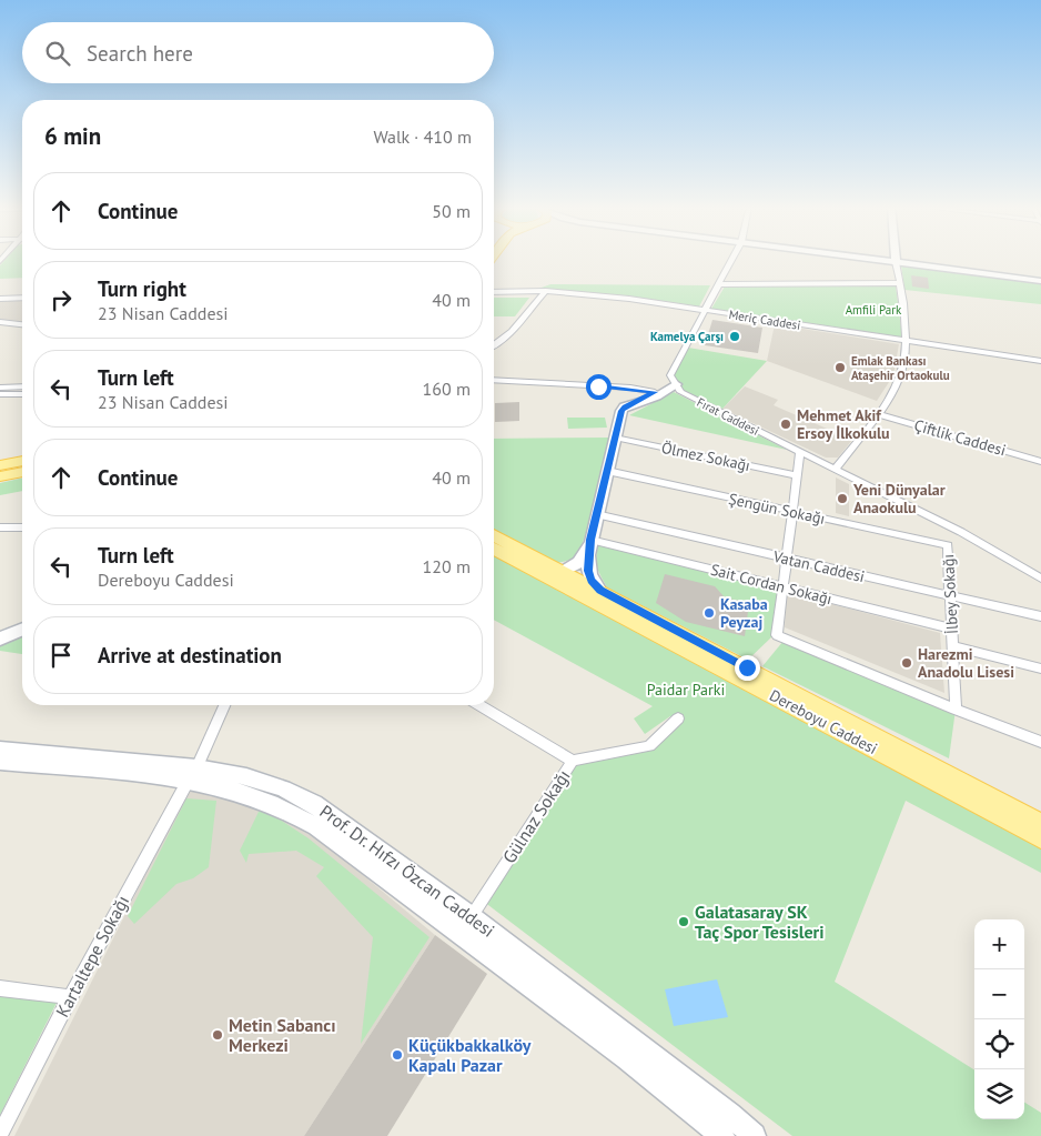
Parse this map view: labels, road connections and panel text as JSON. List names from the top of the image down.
{
  "streets": {
    "main road": ["Dereboyu Caddesi"],
    "street": [
      "Meriç Caddesi",
      "Fırat Caddesi",
      "Çiftlik Caddesi",
      "Ölmez Sokağı",
      "Şengün Sokağı",
      "Vatan Caddesi",
      "Sait Cordan Sokağı",
      "İlbey Sokağı",
      "Gülnaz Sokağı",
      "Prof. Dr. Hıfzı Özcan Caddesi",
      "Kartaltepe Sokağı"
    ]
  },
  "crossings": [
    ["Şengün Sokağı", "İlbey Sokağı"],
    ["Vatan Caddesi", "İlbey Sokağı"],
    ["Sait Cordan Sokağı", "İlbey Sokağı"],
    ["Gülnaz Sokağı", "Prof. Dr. Hıfzı Özcan Caddesi"],
    ["Prof. Dr. Hıfzı Özcan Caddesi", "Kartaltepe Sokağı"]
  ],
  "parks": ["Amfili Park", "Paidar Parki"],
  "places": [
    "Kamelya Çarşı",
    "Emlak Bankası Ataşehir Ortaokulu",
    "Mehmet Akif Ersoy İlkokulu",
    "Yeni Dünyalar Anaokulu",
    "Kasaba Peyzaj",
    "Harezmi Anadolu Lisesi",
    "Galatasaray SK Taç Spor Tesisleri",
    "Metin Sabancı Merkezi",
    "Küçükbakkalköy Kapalı Pazar"
  ],
  "page": {
    "search": "Search here",
    "heading": ["6 min", "Walk · 410 m"],
    "list": [
      ["Continue", "50 m"],
      ["Turn right", "23 Nisan Caddesi", "40 m"],
      ["Turn left", "23 Nisan Caddesi", "160 m"],
      ["Continue", "40 m"],
      ["Turn left", "Dereboyu Caddesi", "120 m"],
      "Arrive at destination"
    ],
    "map_buttons": ["+", "−"]
  }
}
